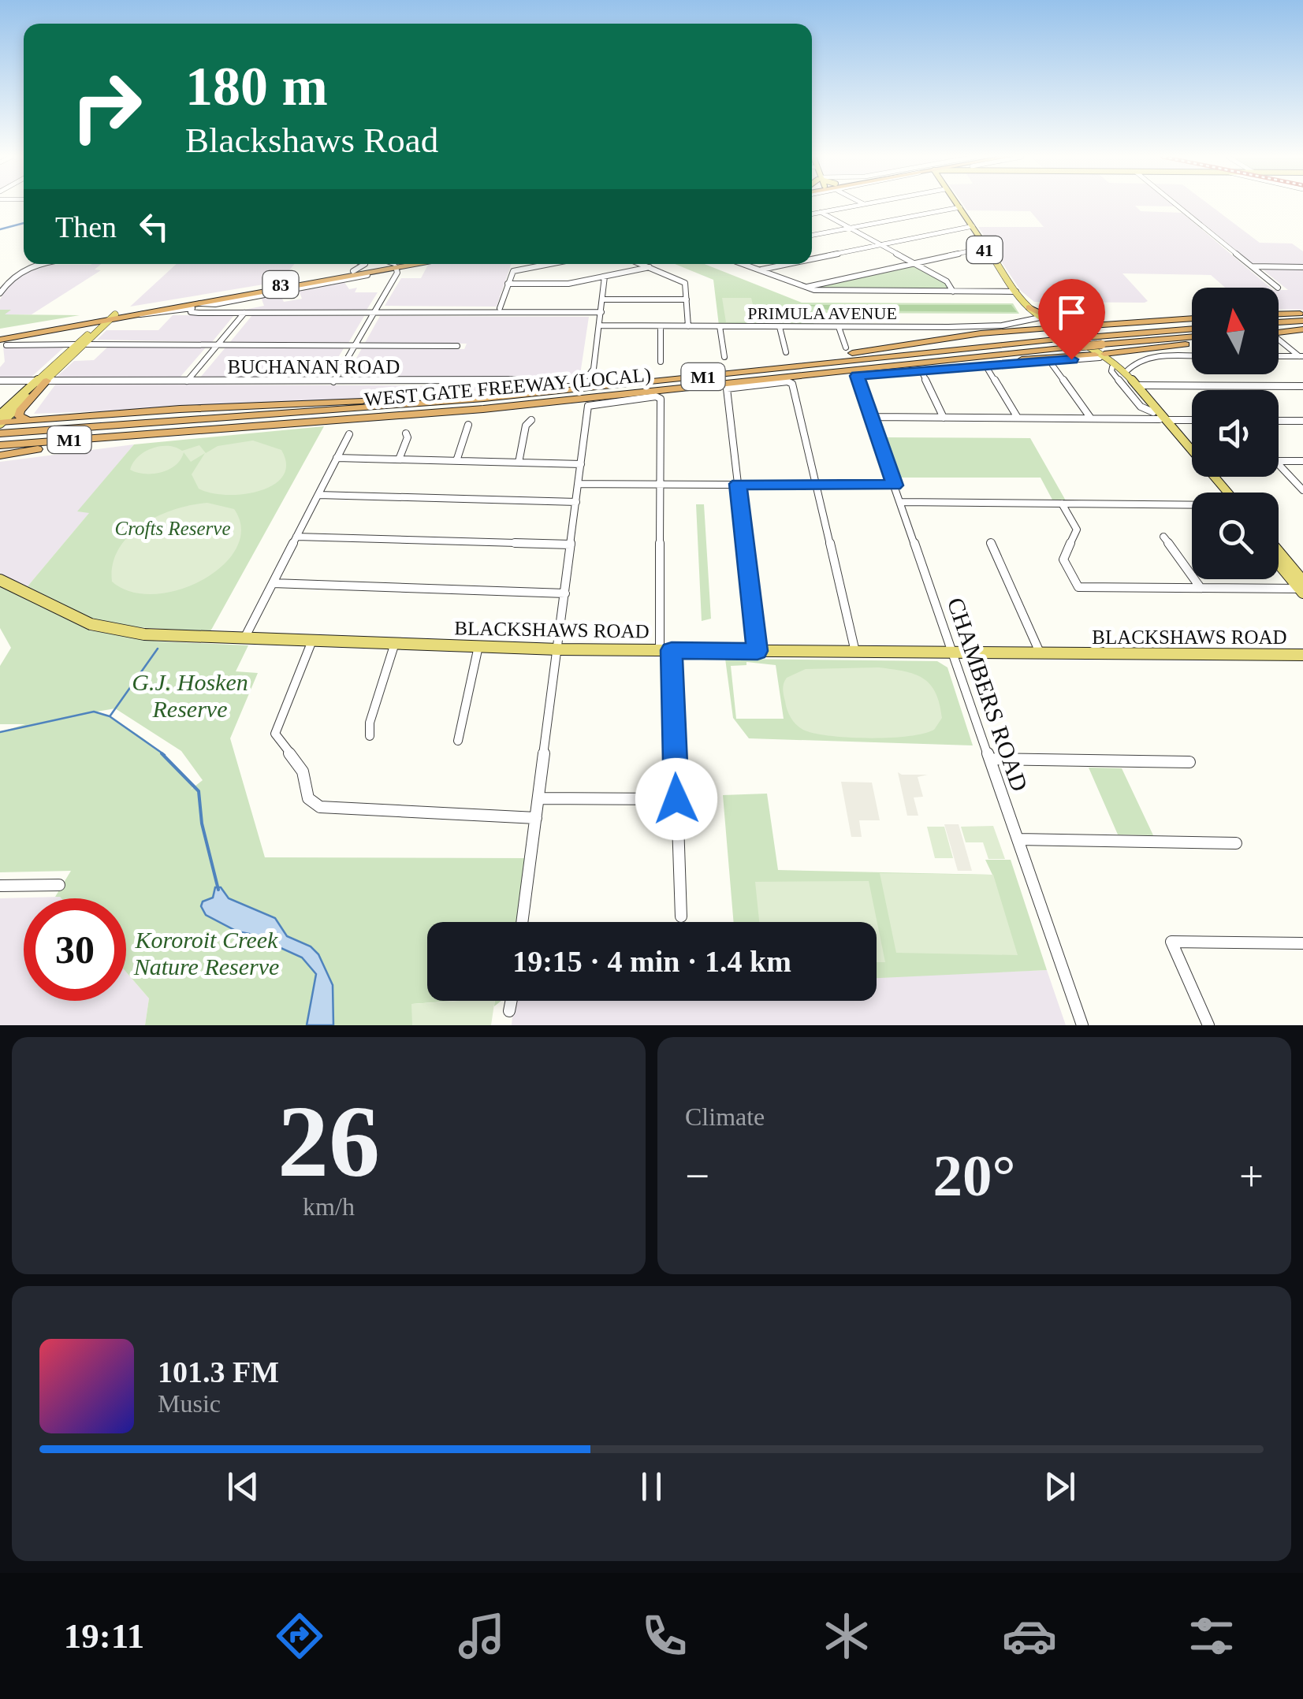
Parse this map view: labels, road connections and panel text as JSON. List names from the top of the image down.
{
  "streets": {
    "highway": ["83", "M1", "WEST GATE FREEWAY (LOCAL)"],
    "main road": ["41", "BLACKSHAWS ROAD"],
    "street": ["PRIMULA AVENUE", "BUCHANAN ROAD", "CHAMBERS ROAD"]
  },
  "crossings": [
    ["41", "PRIMULA AVENUE"],
    ["41", "M1"],
    ["41", "WEST GATE FREEWAY (LOCAL)"],
    ["PRIMULA AVENUE", "BUCHANAN ROAD"],
    ["M1", "WEST GATE FREEWAY (LOCAL)"],
    ["BLACKSHAWS ROAD", "CHAMBERS ROAD"]
  ],
  "parks": ["Crofts Reserve", "G.J. Hosken Reserve", "Kororoit Creek Nature Reserve"],
  "north": "top",
  "page": {
    "turn": ["180 m", "Blackshaws Road"],
    "then": "Then",
    "limit": "30",
    "trip": "19:15 · 4 min · 1.4 km",
    "tile": [
      ["26", "km/h"],
      "Climate"
    ],
    "heat": ["−", "20°", "+"],
    "song": ["101.3 FM", "Music"],
    "tabs": "19:11"
  }
}
